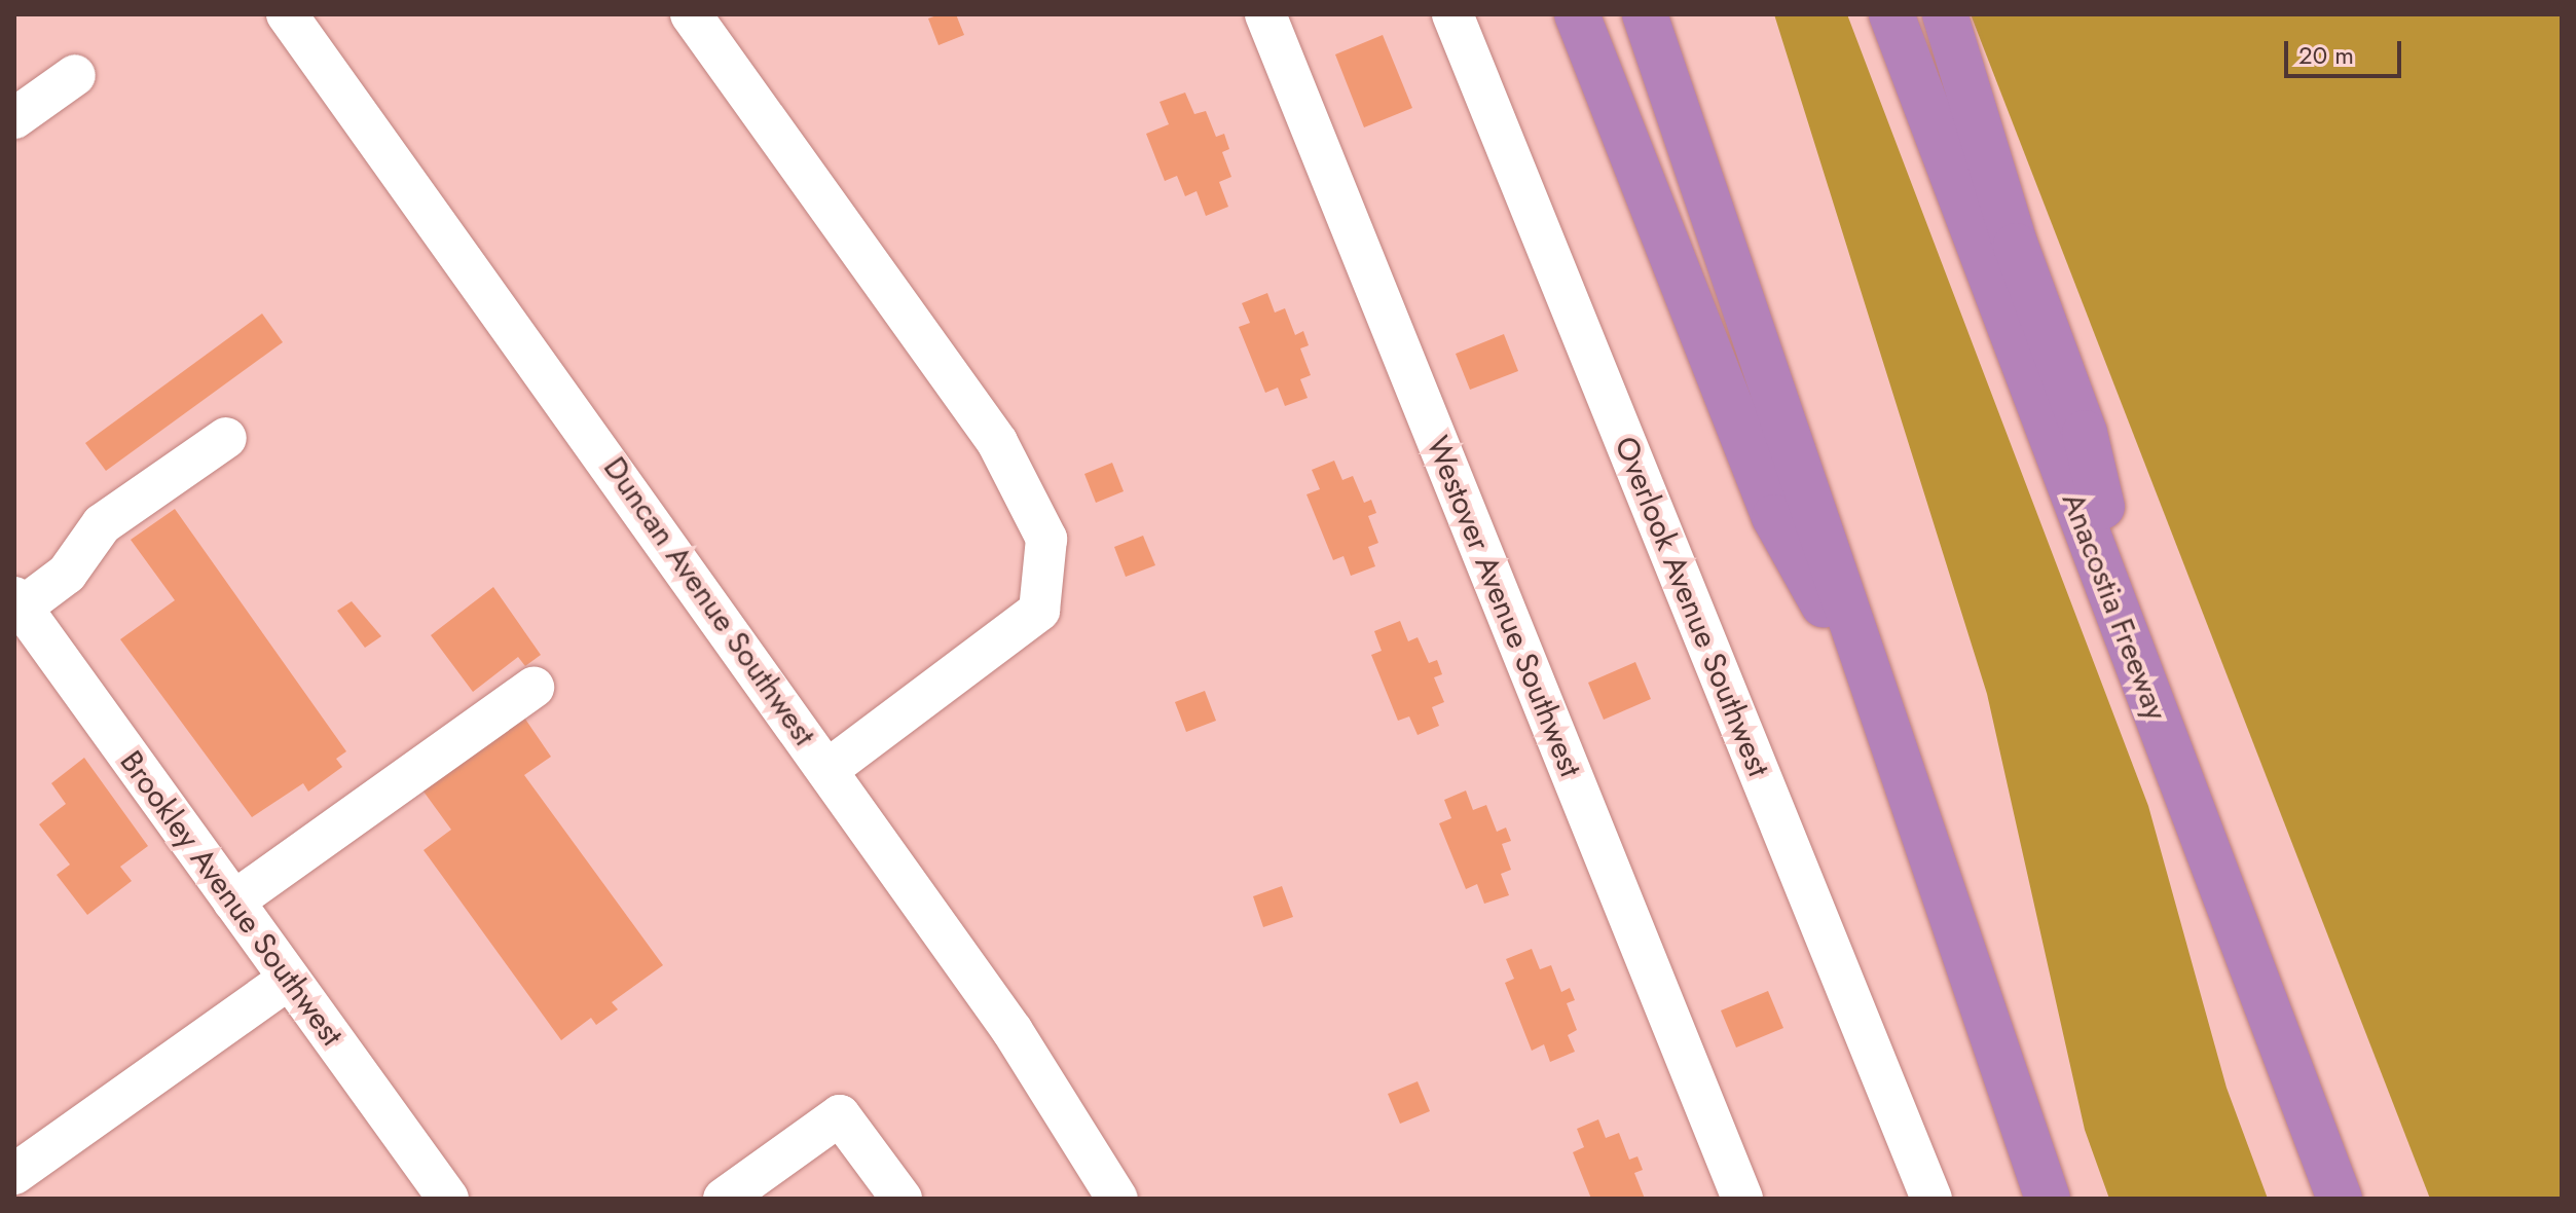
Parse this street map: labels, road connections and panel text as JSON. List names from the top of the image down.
{
  "streets": {
    "highway": ["Anacostia Freeway"],
    "street": [
      "Duncan Avenue Southwest",
      "Westover Avenue Southwest",
      "Overlook Avenue Southwest",
      "Brookley Avenue Southwest"
    ]
  },
  "scale_bar": "20 m"
}
